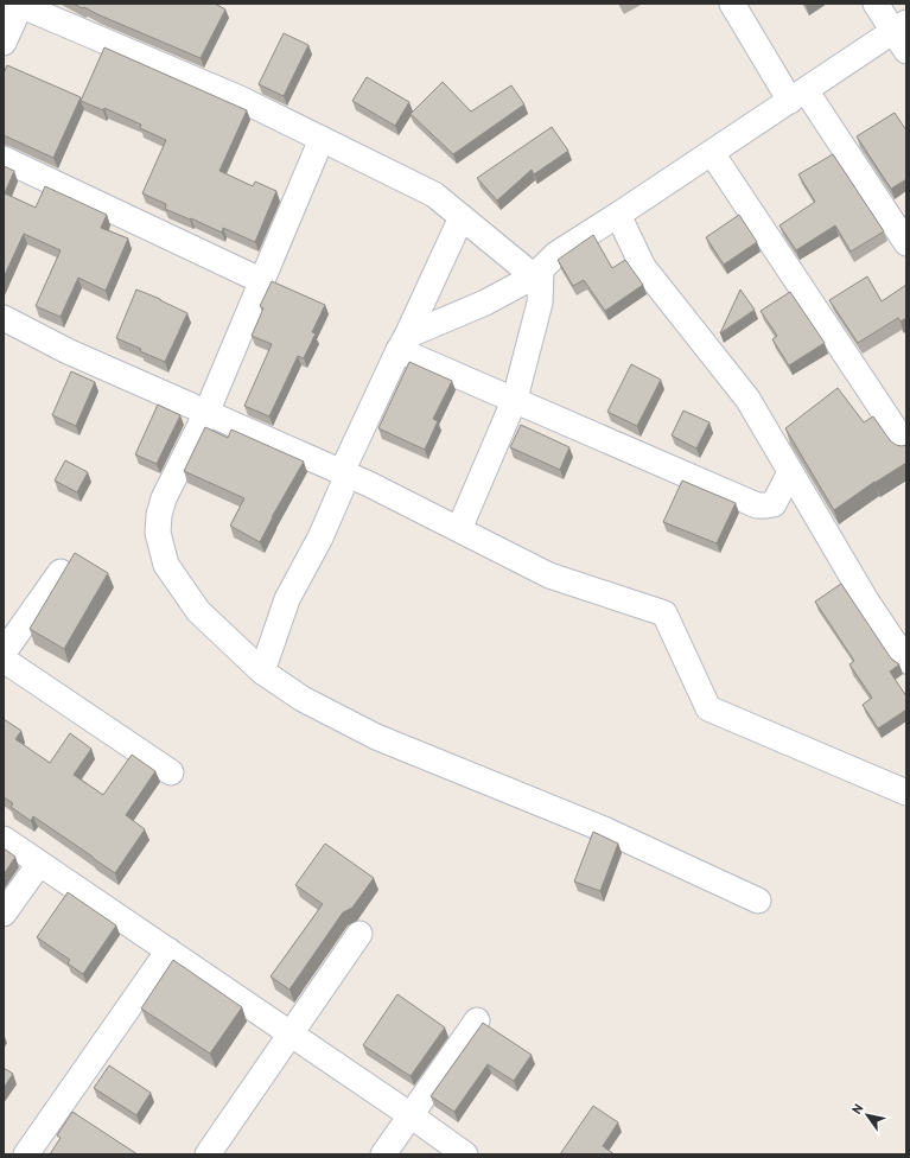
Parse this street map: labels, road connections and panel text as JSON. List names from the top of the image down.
{
  "north": "top left"
}
